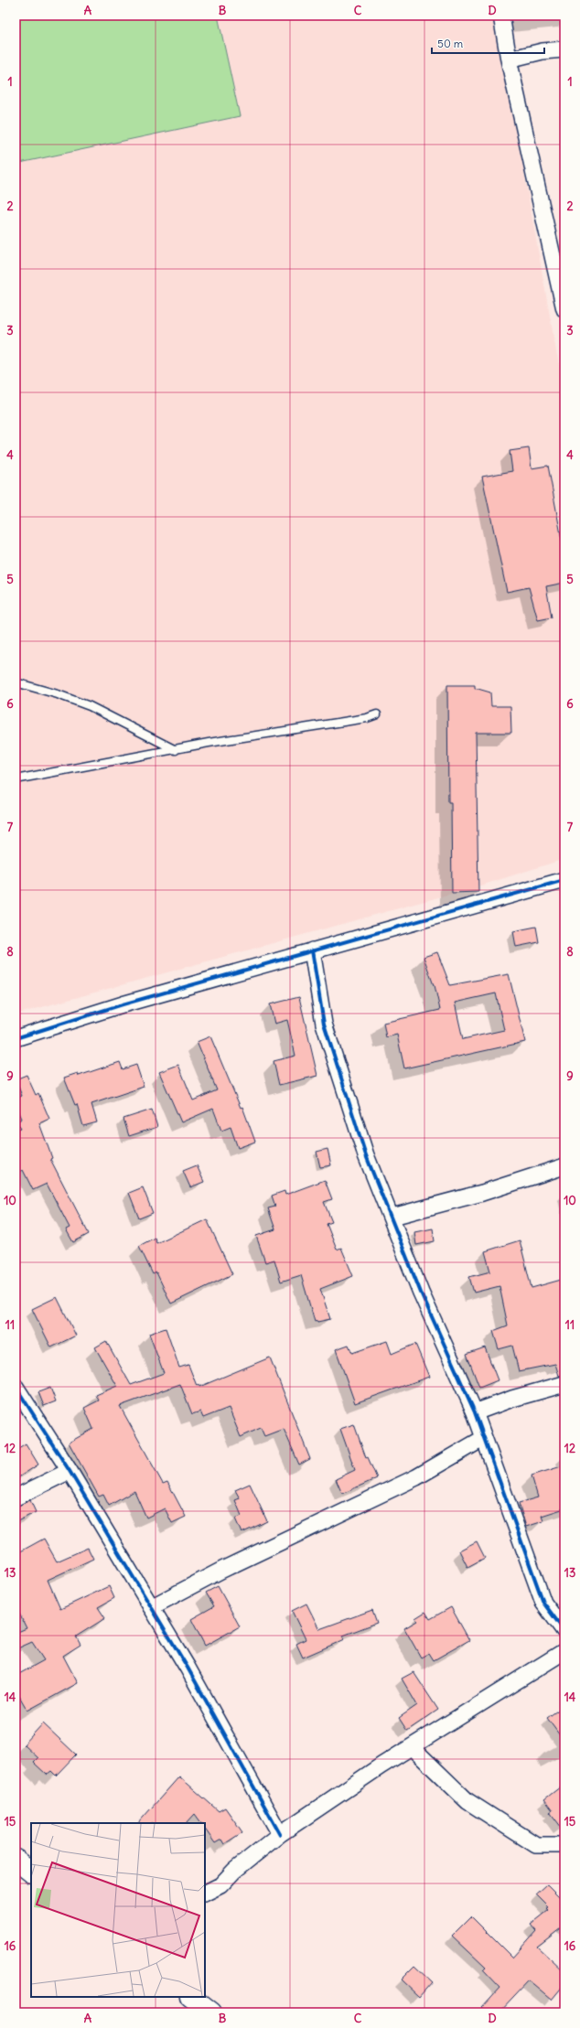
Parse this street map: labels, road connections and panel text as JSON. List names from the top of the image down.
{
  "scale_bar": "50 m",
  "grid": {
    "columns": [
      "A",
      "B",
      "C",
      "D"
    ],
    "rows": [
      "1",
      "2",
      "3",
      "4",
      "5",
      "6",
      "7",
      "8",
      "9",
      "10",
      "11",
      "12",
      "13",
      "14",
      "15",
      "16"
    ]
  }
}
